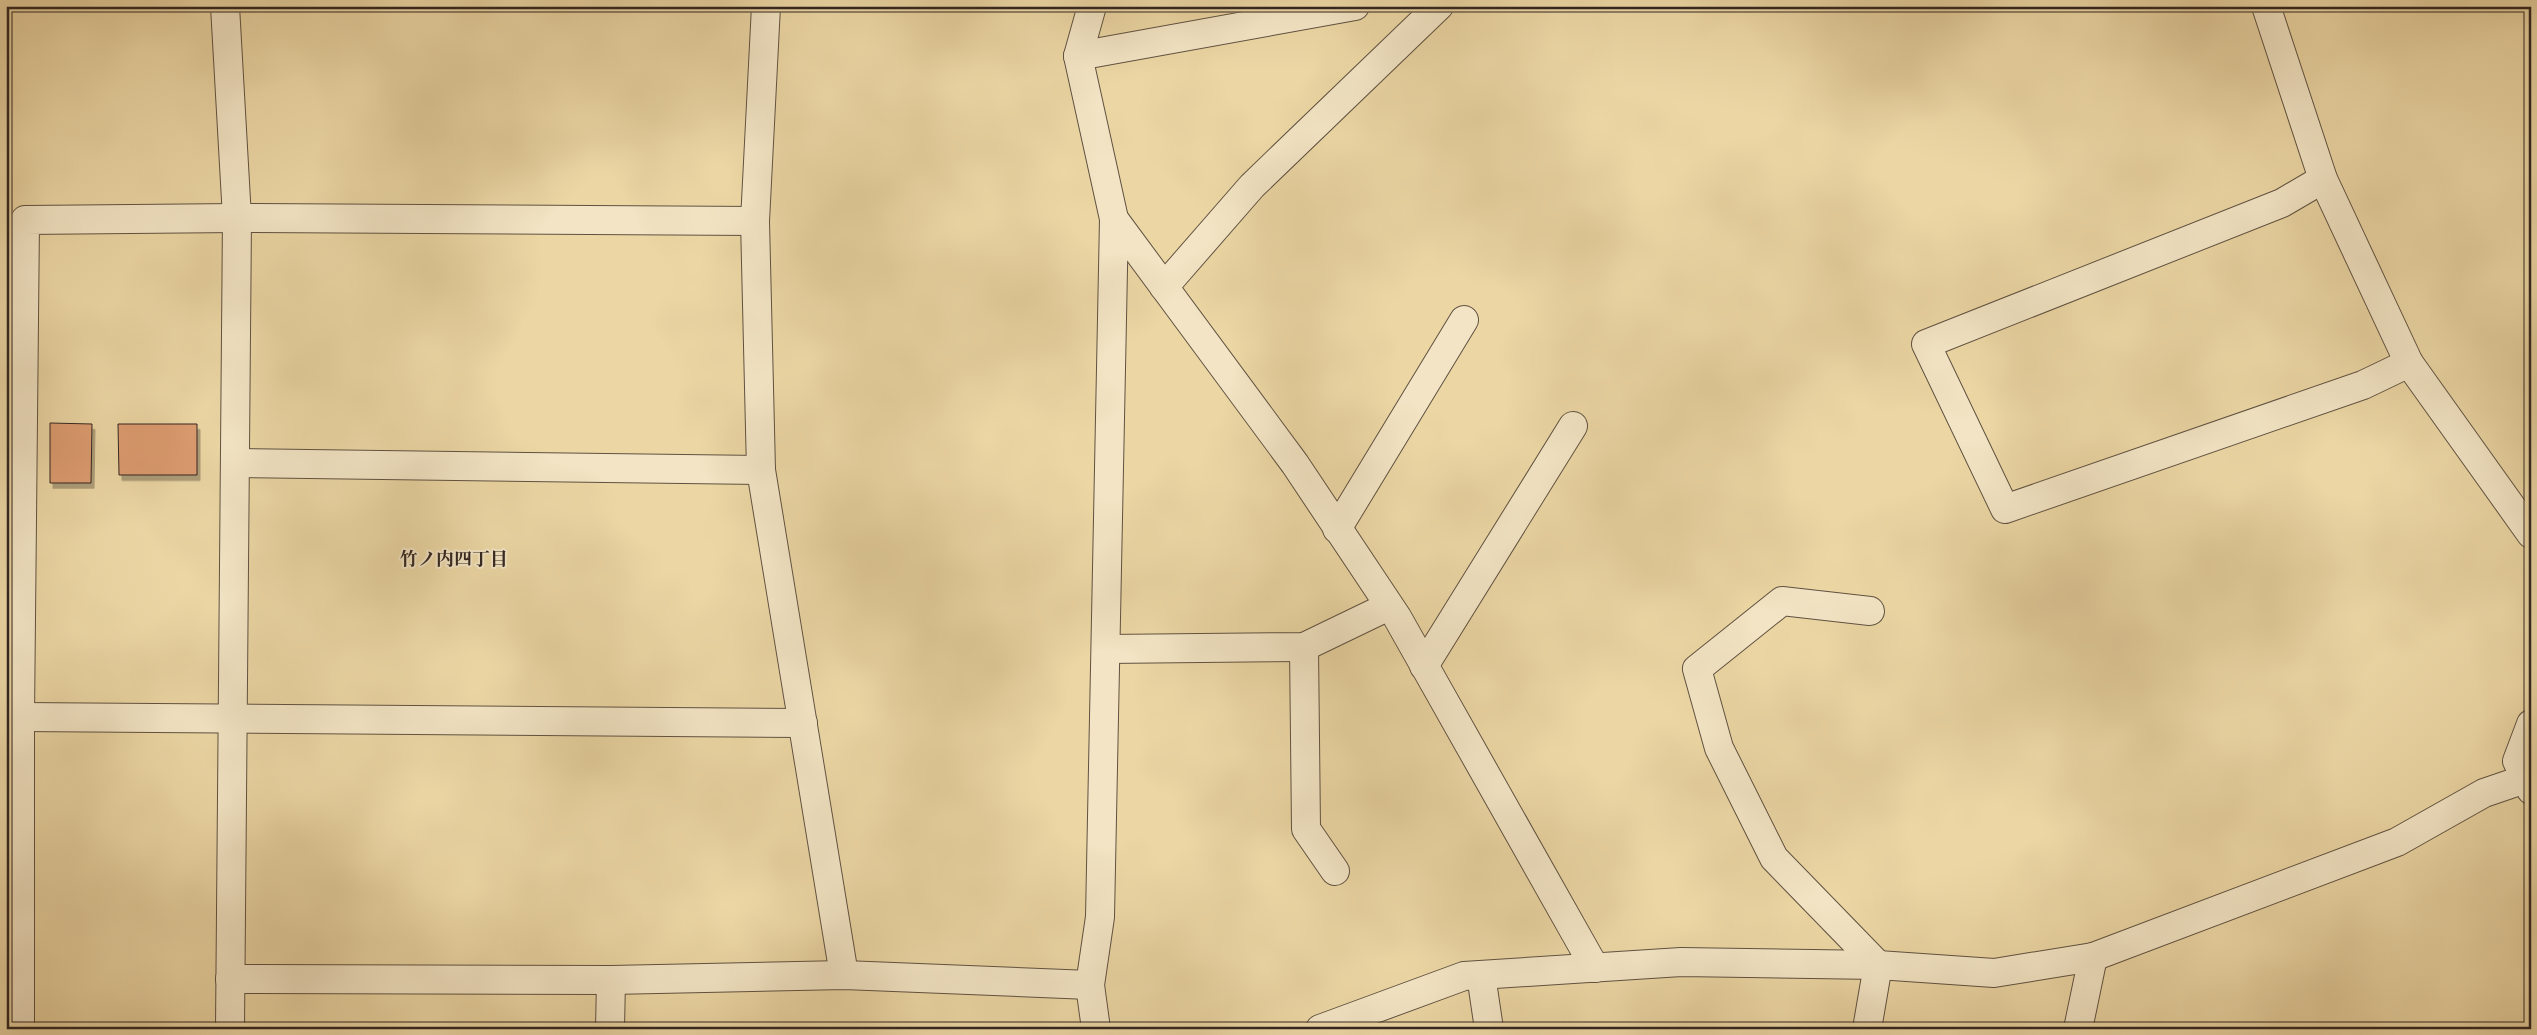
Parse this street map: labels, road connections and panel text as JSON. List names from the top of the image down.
{
  "districts": ["竹ノ内四丁目"]
}
